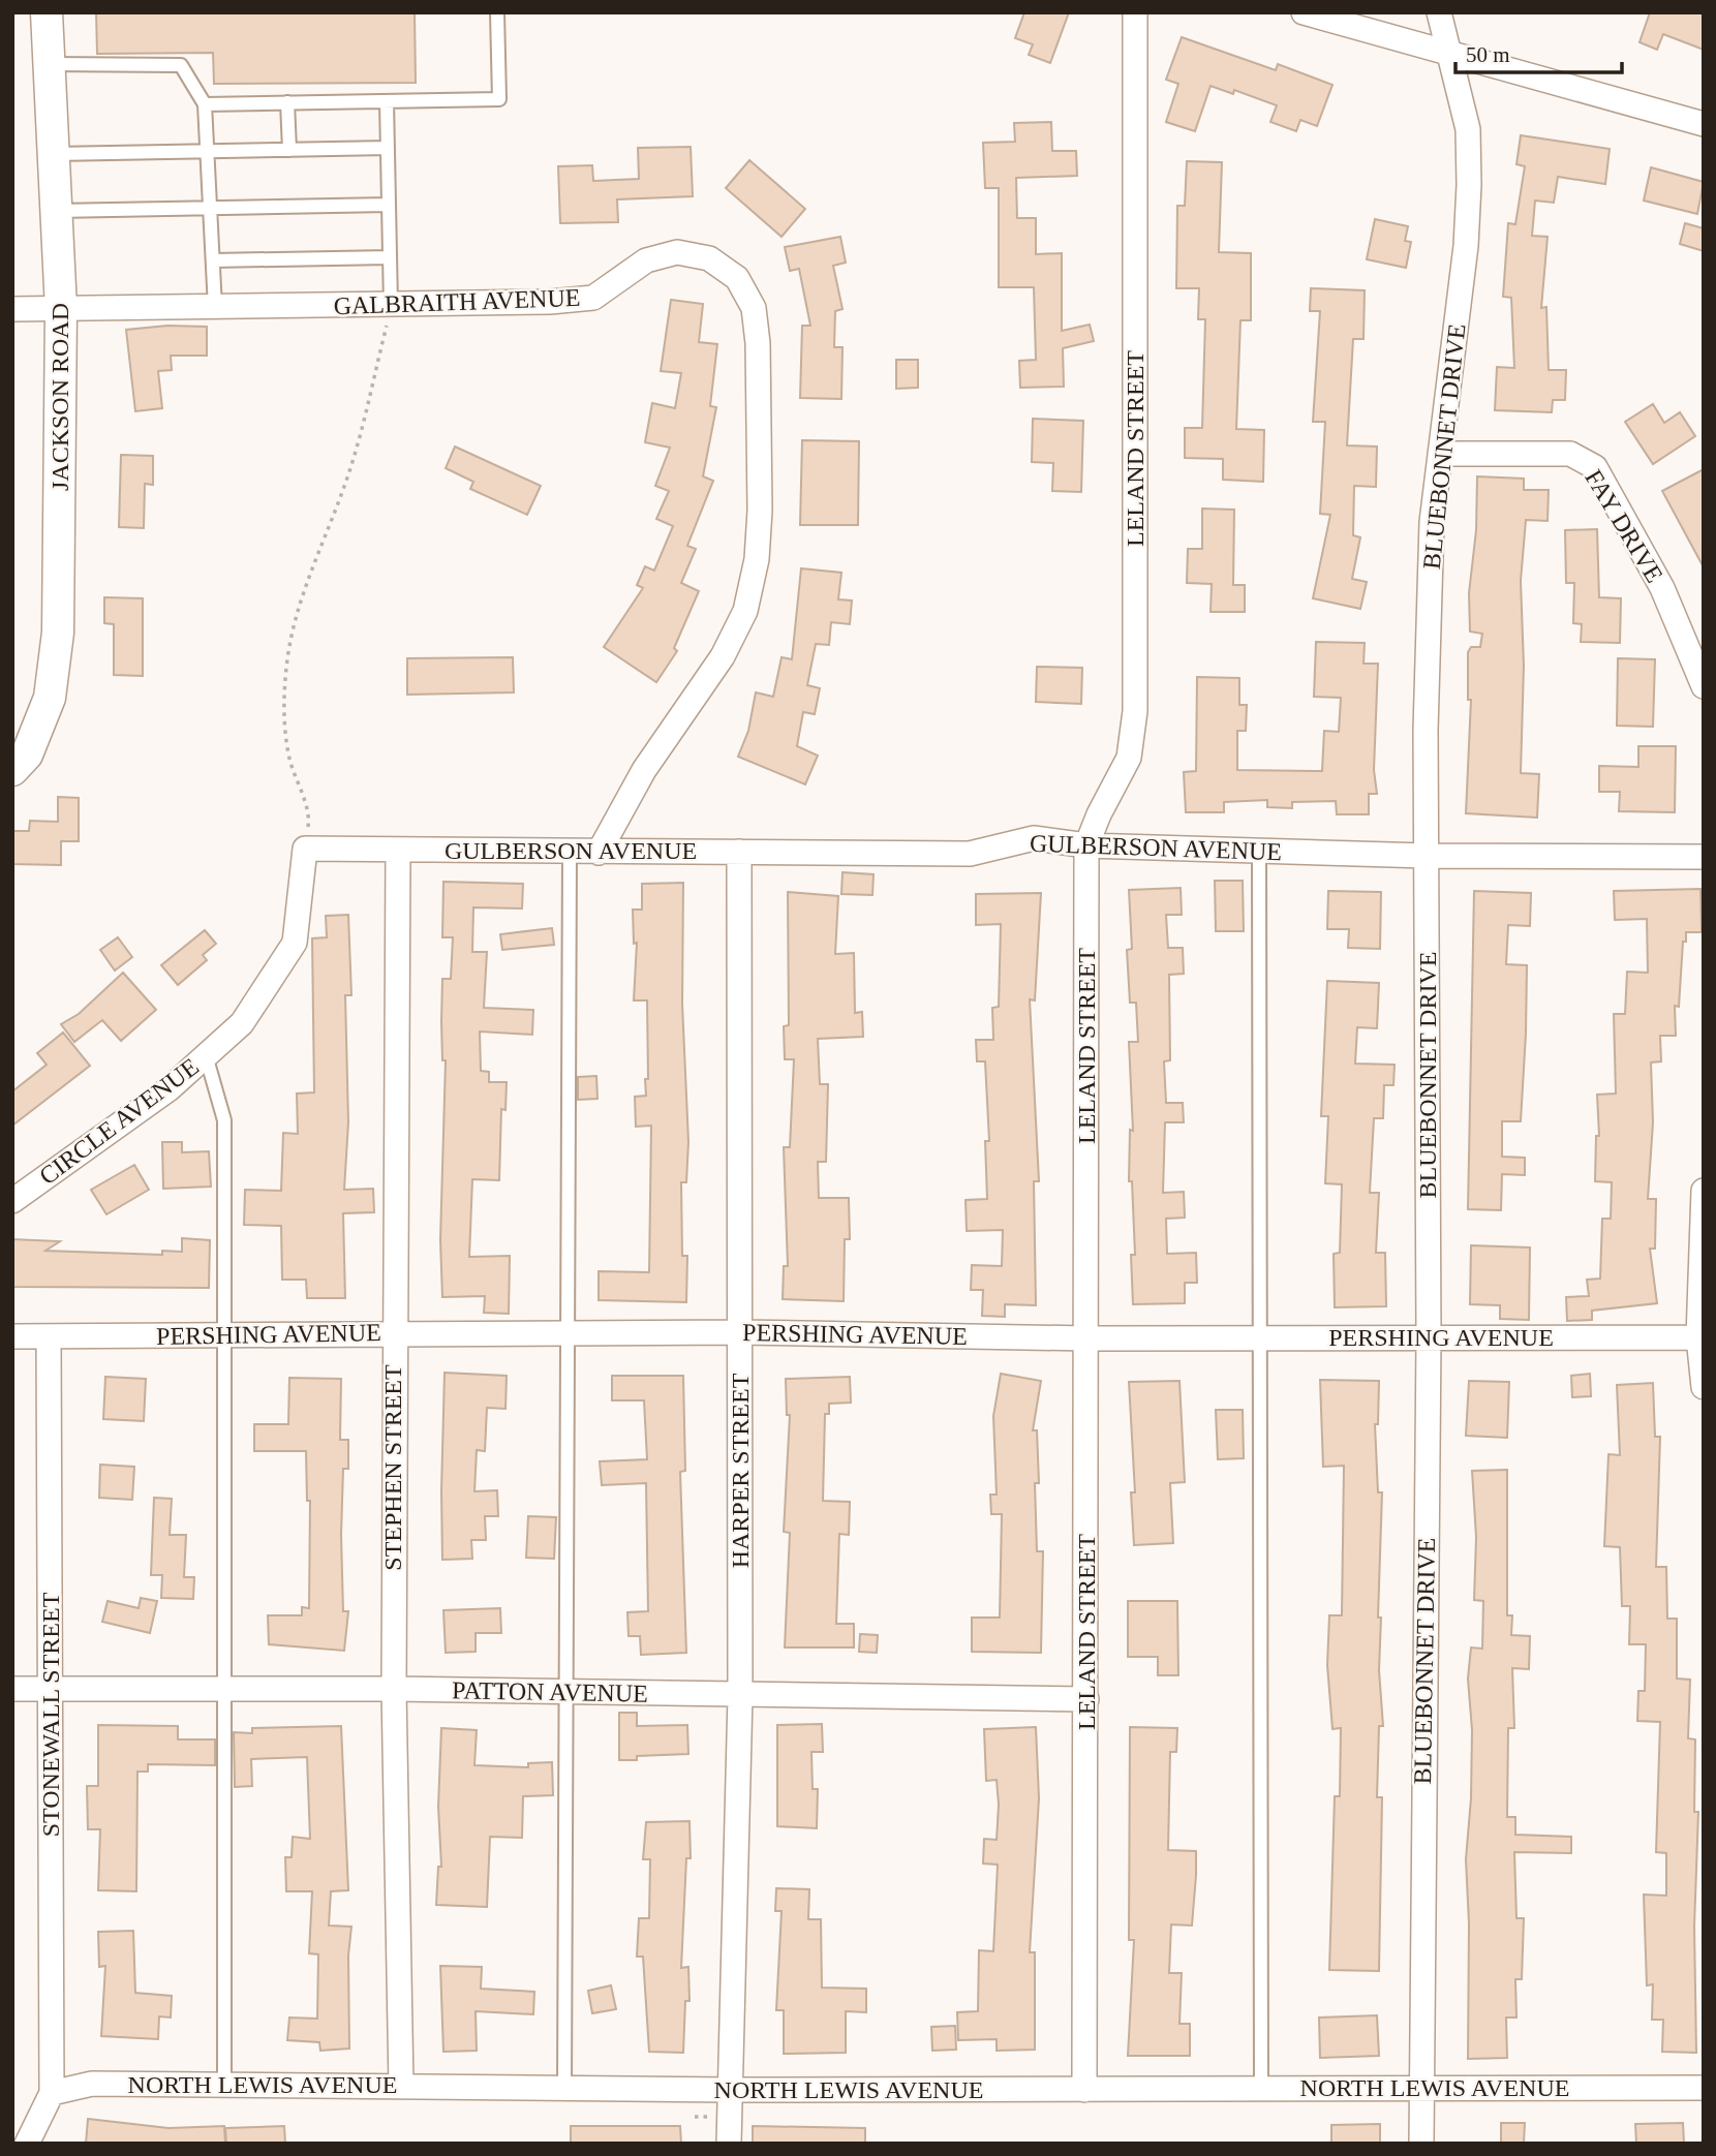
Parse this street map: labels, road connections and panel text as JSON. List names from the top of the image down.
{
  "streets": {
    "street": [
      "GALBRAITH AVENUE",
      "JACKSON ROAD",
      "BLUEBONNET DRIVE",
      "LELAND STREET",
      "FAY DRIVE",
      "GULBERSON AVENUE",
      "CIRCLE AVENUE",
      "PERSHING AVENUE",
      "STEPHEN STREET",
      "HARPER STREET",
      "PATTON AVENUE",
      "STONEWALL STREET",
      "NORTH LEWIS AVENUE"
    ]
  },
  "crossings": [
    ["GALBRAITH AVENUE", "JACKSON ROAD"],
    ["GALBRAITH AVENUE", "GULBERSON AVENUE"],
    ["BLUEBONNET DRIVE", "FAY DRIVE"],
    ["BLUEBONNET DRIVE", "GULBERSON AVENUE"],
    ["BLUEBONNET DRIVE", "PERSHING AVENUE"],
    ["BLUEBONNET DRIVE", "NORTH LEWIS AVENUE"],
    ["LELAND STREET", "GULBERSON AVENUE"],
    ["LELAND STREET", "PERSHING AVENUE"],
    ["LELAND STREET", "PATTON AVENUE"],
    ["LELAND STREET", "NORTH LEWIS AVENUE"],
    ["GULBERSON AVENUE", "CIRCLE AVENUE"],
    ["GULBERSON AVENUE", "STEPHEN STREET"],
    ["GULBERSON AVENUE", "HARPER STREET"],
    ["PERSHING AVENUE", "STEPHEN STREET"],
    ["PERSHING AVENUE", "HARPER STREET"],
    ["PERSHING AVENUE", "STONEWALL STREET"],
    ["STEPHEN STREET", "PATTON AVENUE"],
    ["STEPHEN STREET", "NORTH LEWIS AVENUE"],
    ["HARPER STREET", "PATTON AVENUE"],
    ["HARPER STREET", "NORTH LEWIS AVENUE"],
    ["PATTON AVENUE", "STONEWALL STREET"],
    ["STONEWALL STREET", "NORTH LEWIS AVENUE"]
  ],
  "scale_bar": "50 m"
}
